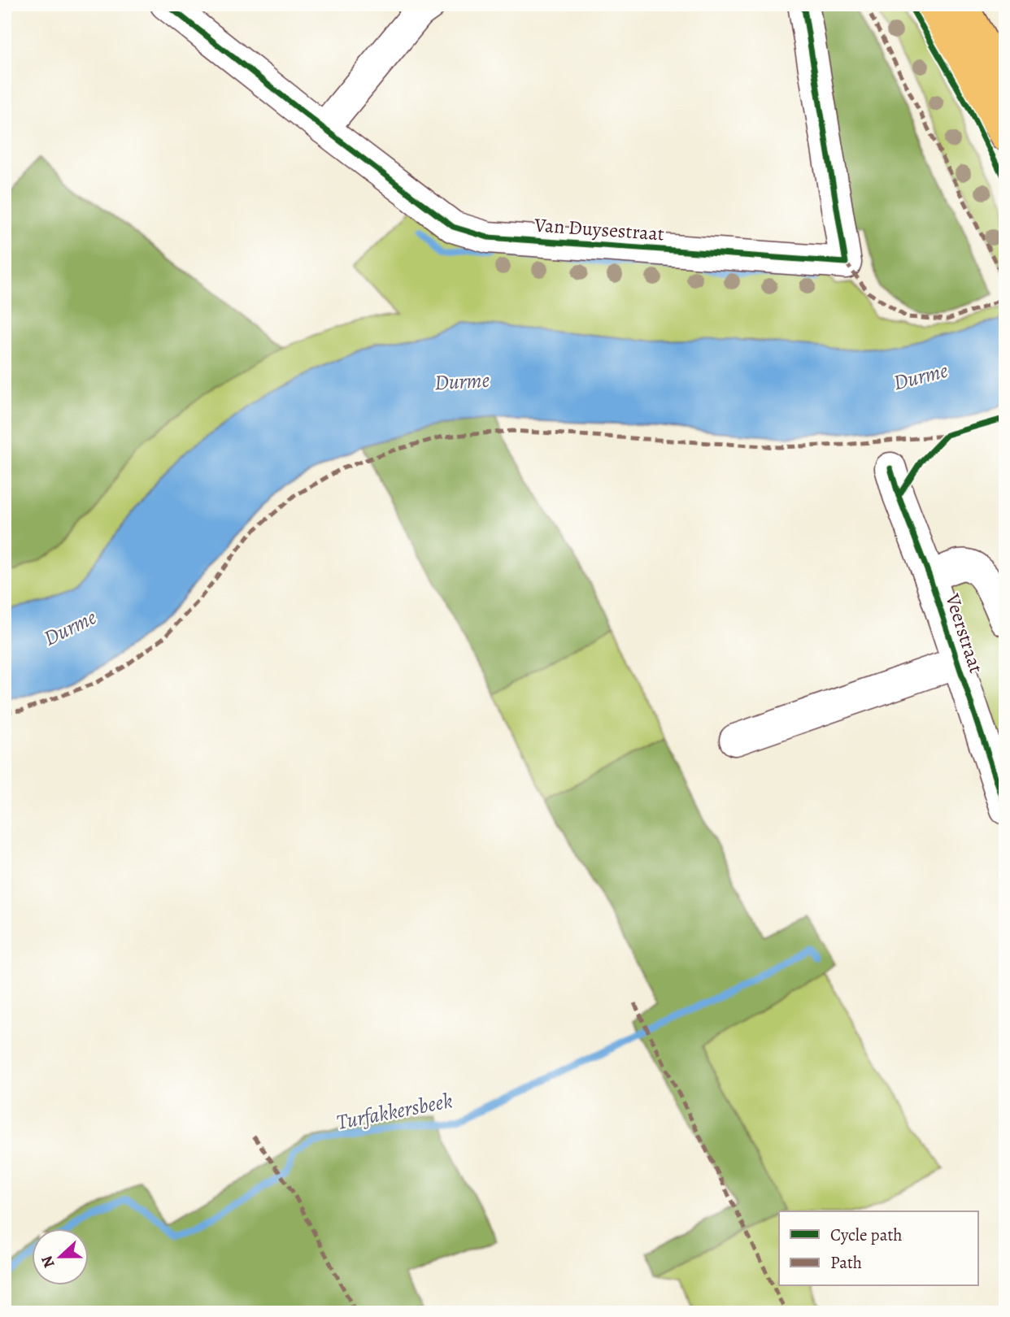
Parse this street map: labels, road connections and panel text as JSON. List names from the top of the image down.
{
  "streets": {
    "street": ["Van Duysestraat", "Veerstraat"]
  },
  "water": ["Durme", "Turfakkersbeek"],
  "legend": ["Cycle path", "Path"],
  "north": "left"
}
